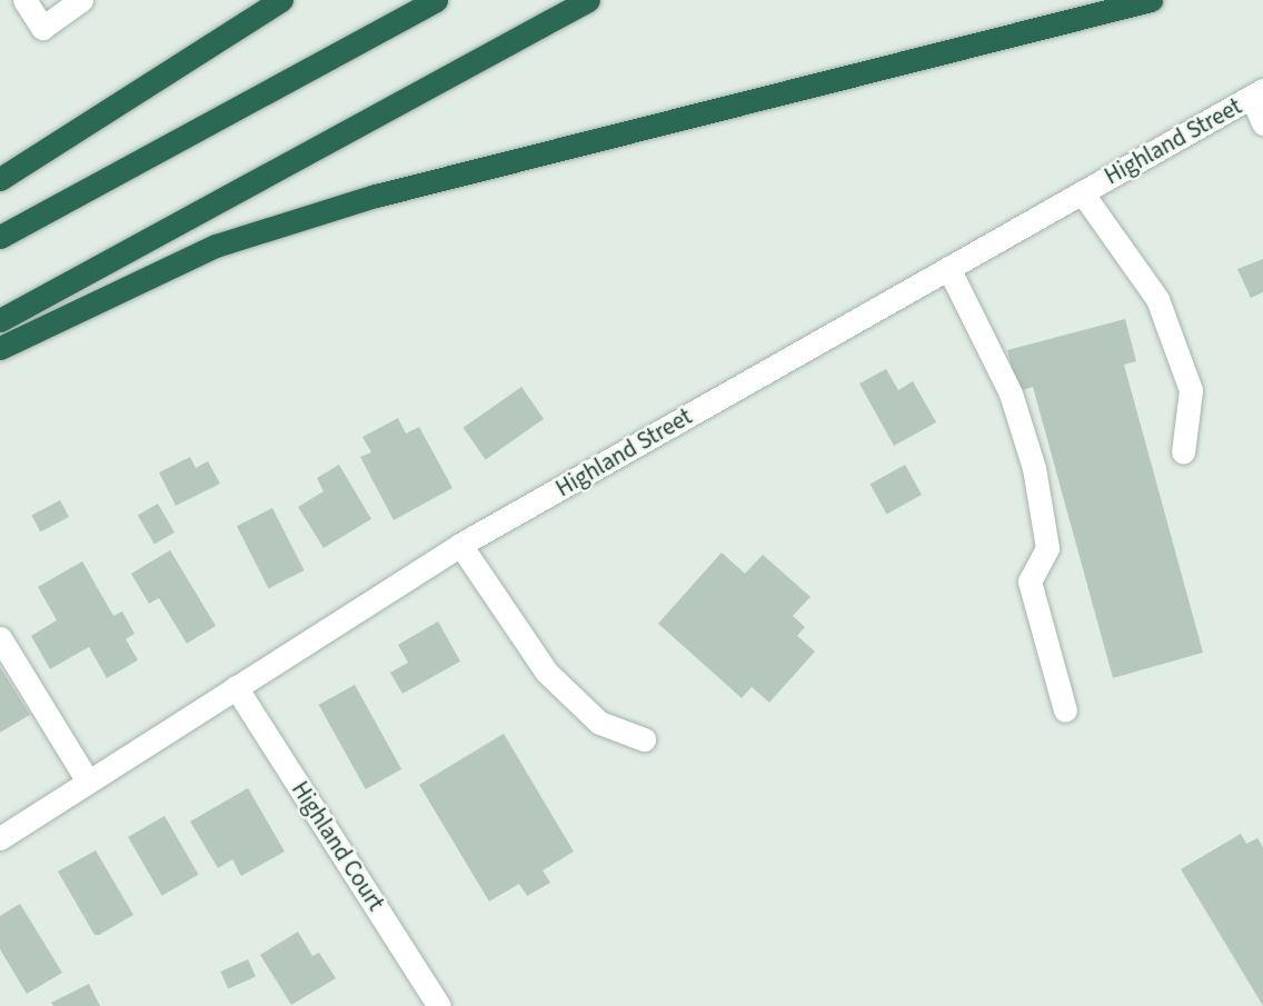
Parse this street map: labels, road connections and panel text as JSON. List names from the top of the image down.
{
  "streets": {
    "street": ["Highland Street", "Highland Court"]
  },
  "crossings": [
    ["Highland Street", "Highland Court"]
  ]
}
